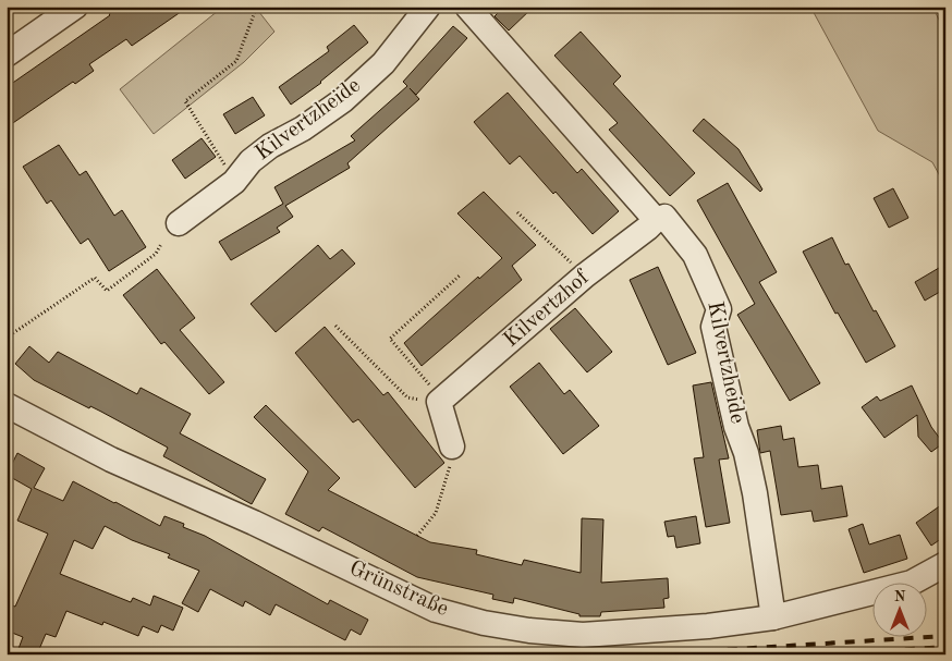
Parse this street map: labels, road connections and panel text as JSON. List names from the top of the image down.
{
  "streets": {
    "street": ["Kilvertzheide", "Kilvertzhof", "Grünstraße"]
  },
  "crossings": [
    ["Kilvertzheide", "Kilvertzhof"],
    ["Kilvertzheide", "Grünstraße"]
  ],
  "north": "top"
}
